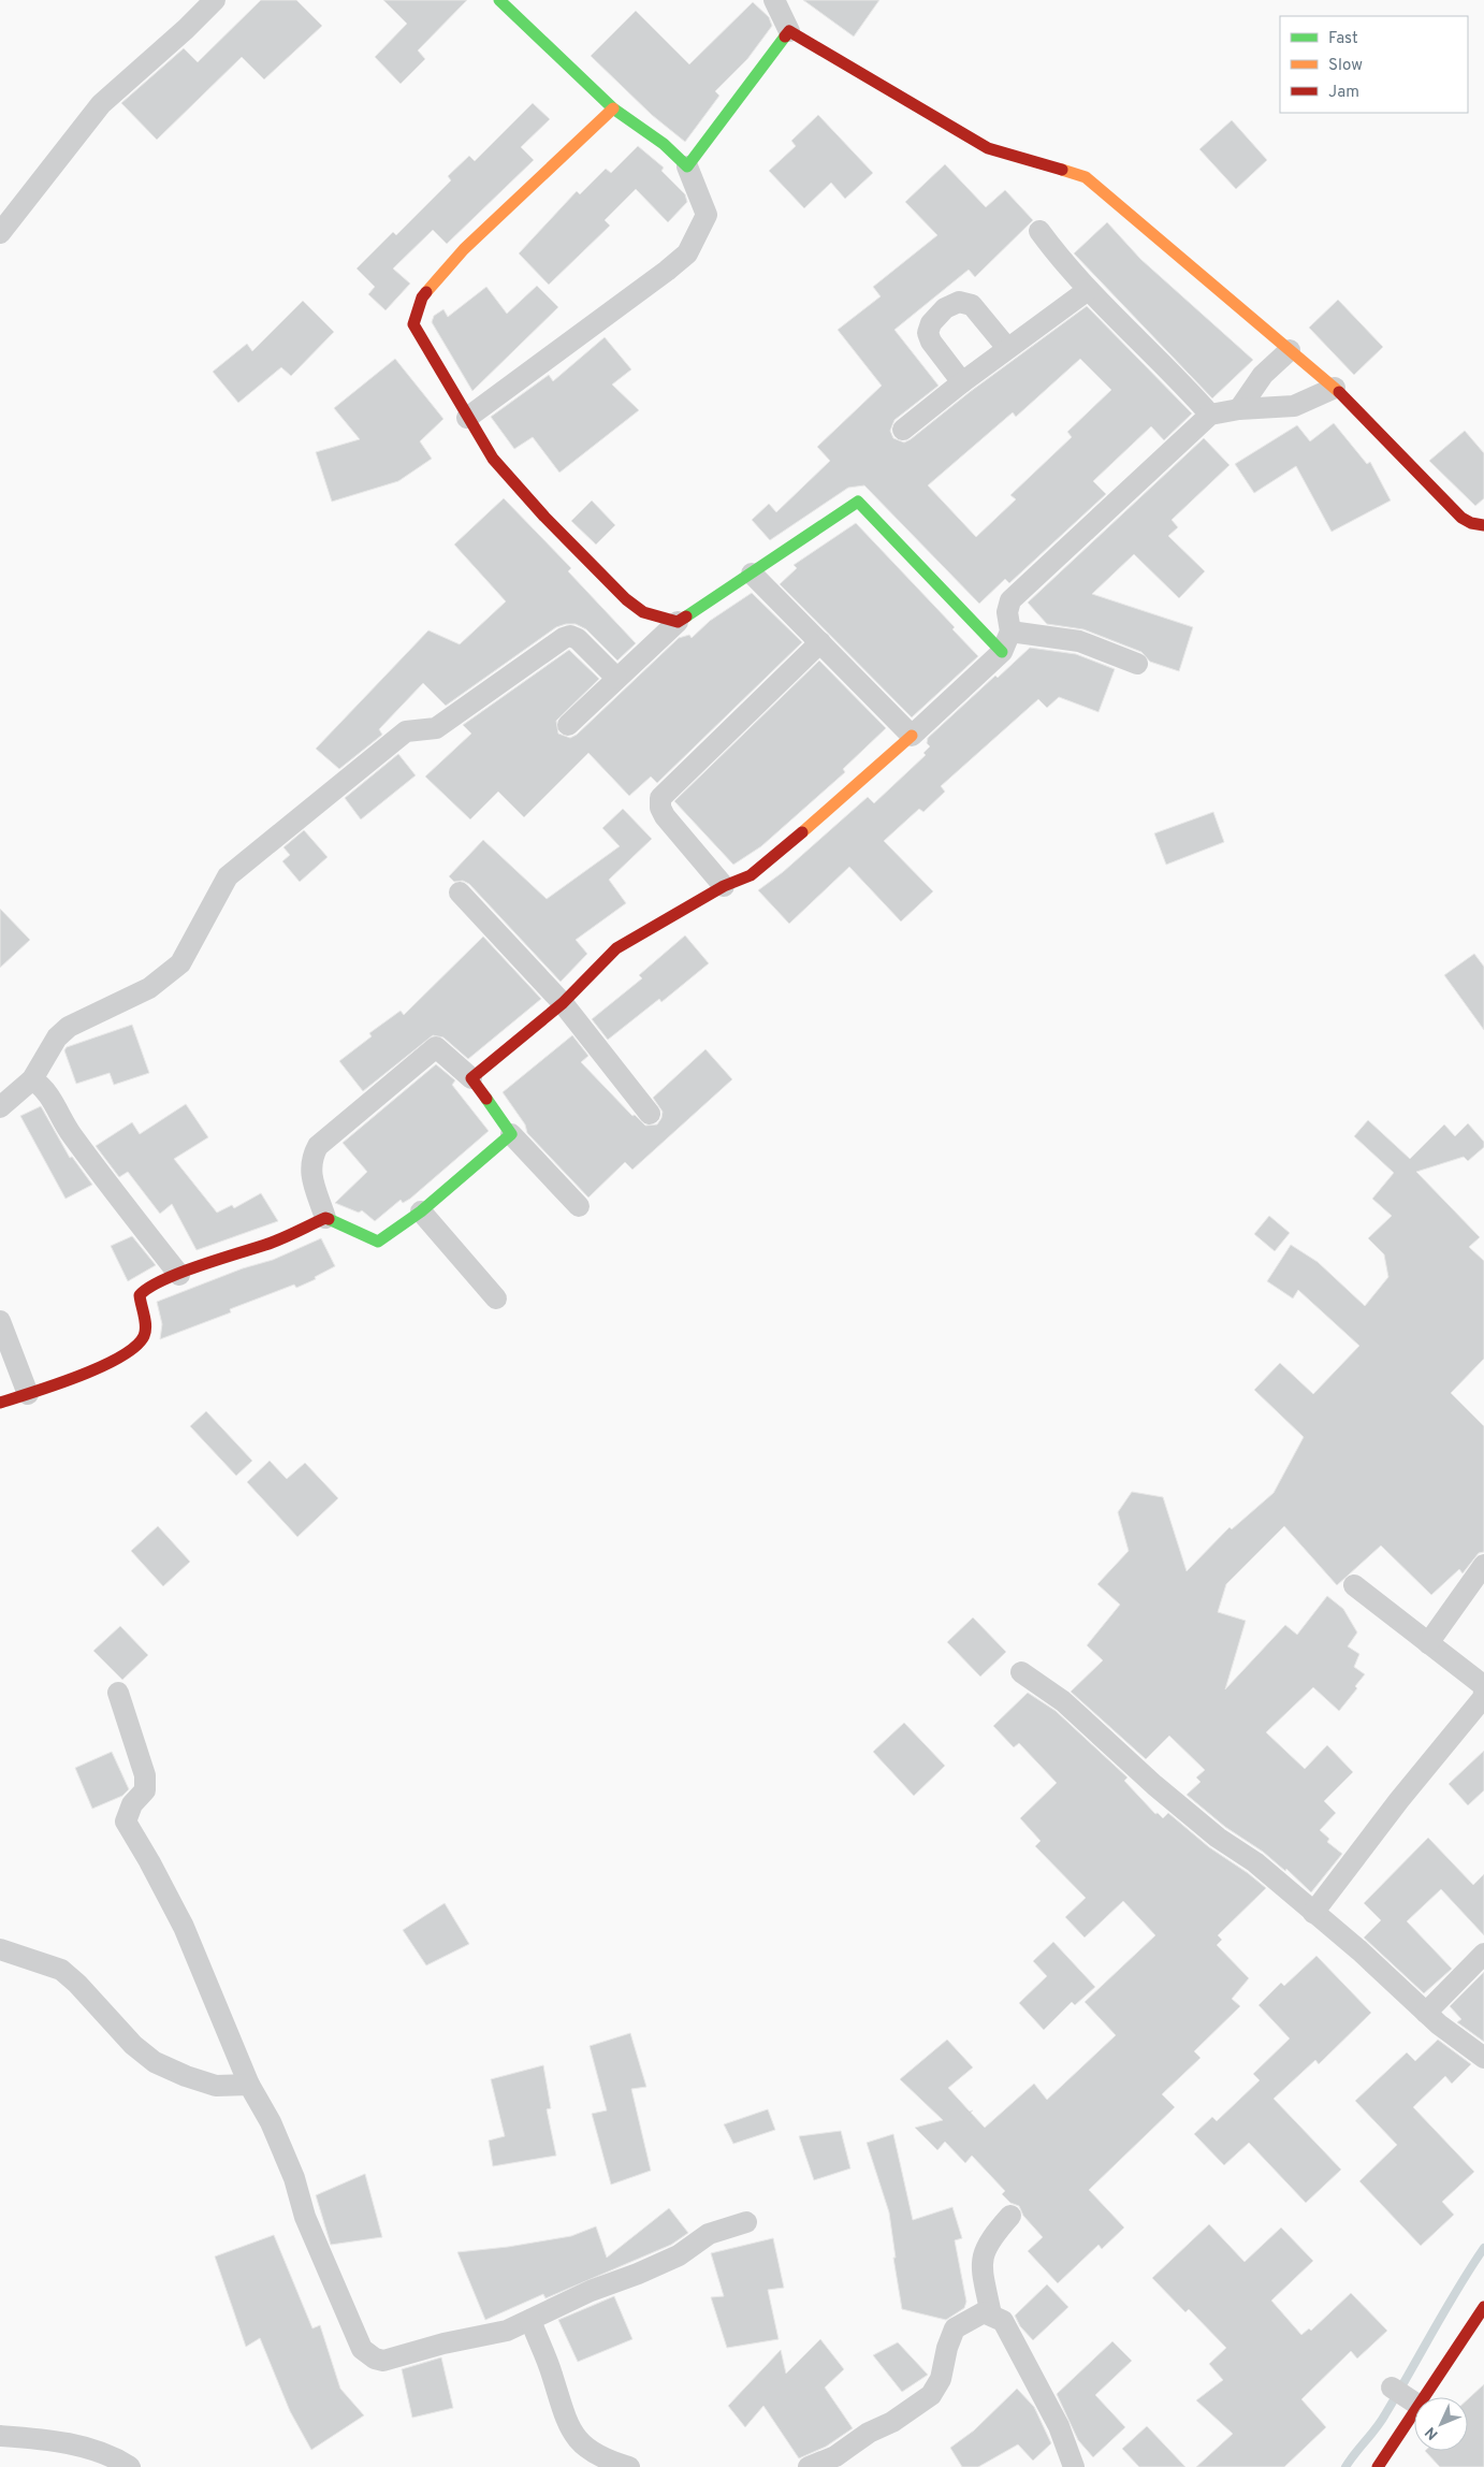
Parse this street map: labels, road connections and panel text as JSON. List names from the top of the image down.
{
  "legend": ["Fast", "Slow", "Jam"],
  "north": "bottom left"
}
